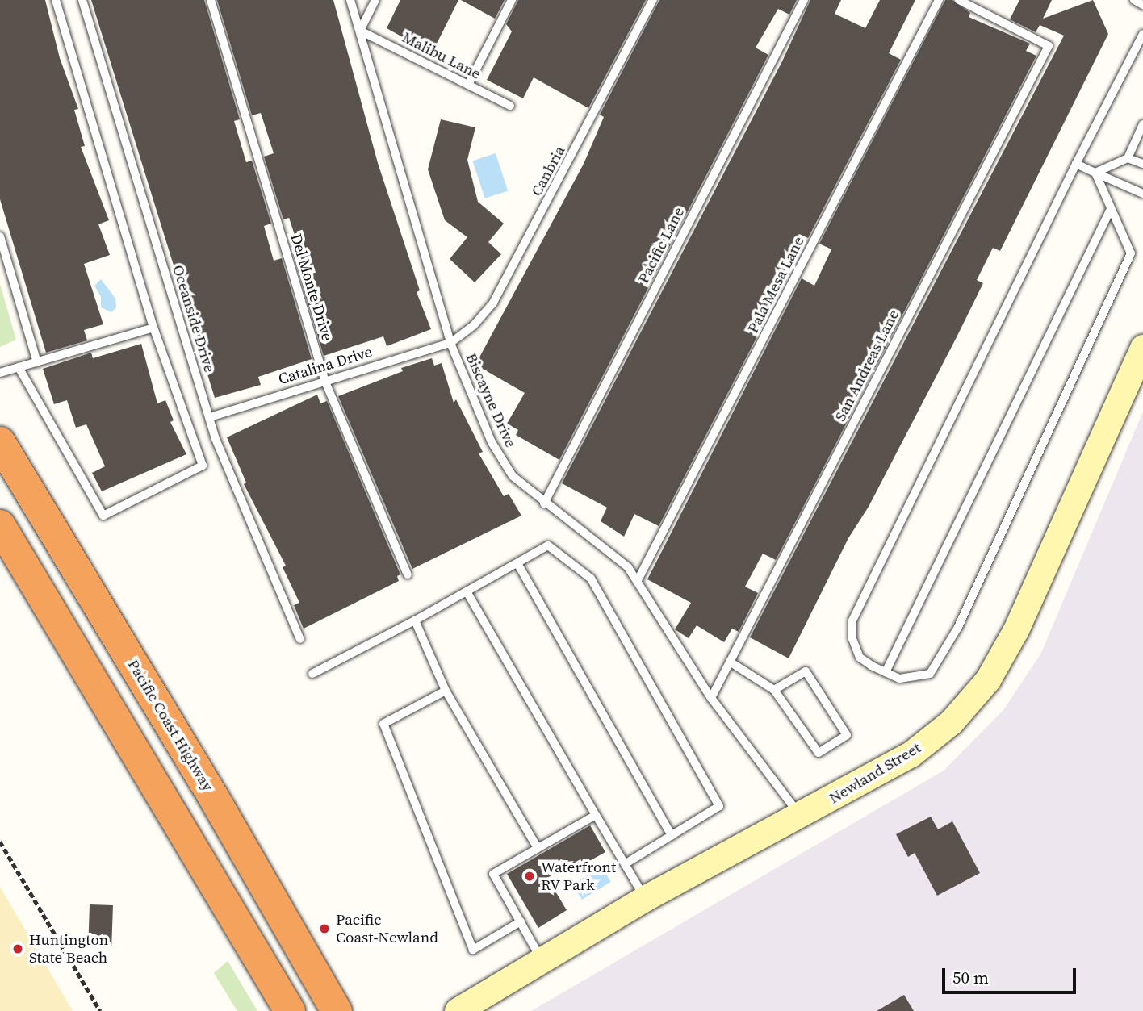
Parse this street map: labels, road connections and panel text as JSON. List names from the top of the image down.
{
  "streets": {
    "highway": ["Pacific Coast Highway"],
    "street": ["Newland Street"],
    "lane": [
      "Malibu Lane",
      "Canbria",
      "Pacific Lane",
      "Pala Mesa Lane",
      "Del Monte Drive",
      "Oceanside Drive",
      "Catalina Drive",
      "San Andreas Lane",
      "Biscayne Drive"
    ]
  },
  "crossings": [
    ["Malibu Lane", "Biscayne Drive"],
    ["Canbria", "Catalina Drive"],
    ["Canbria", "Biscayne Drive"],
    ["Pacific Lane", "Biscayne Drive"],
    ["Pala Mesa Lane", "Biscayne Drive"],
    ["Del Monte Drive", "Catalina Drive"],
    ["Oceanside Drive", "Catalina Drive"],
    ["Catalina Drive", "Biscayne Drive"],
    ["San Andreas Lane", "Biscayne Drive"],
    ["Biscayne Drive", "Newland Street"]
  ],
  "places": ["Waterfront RV Park", "Pacific Coast-Newland", "Huntington State Beach"],
  "scale_bar": "50 m"
}
